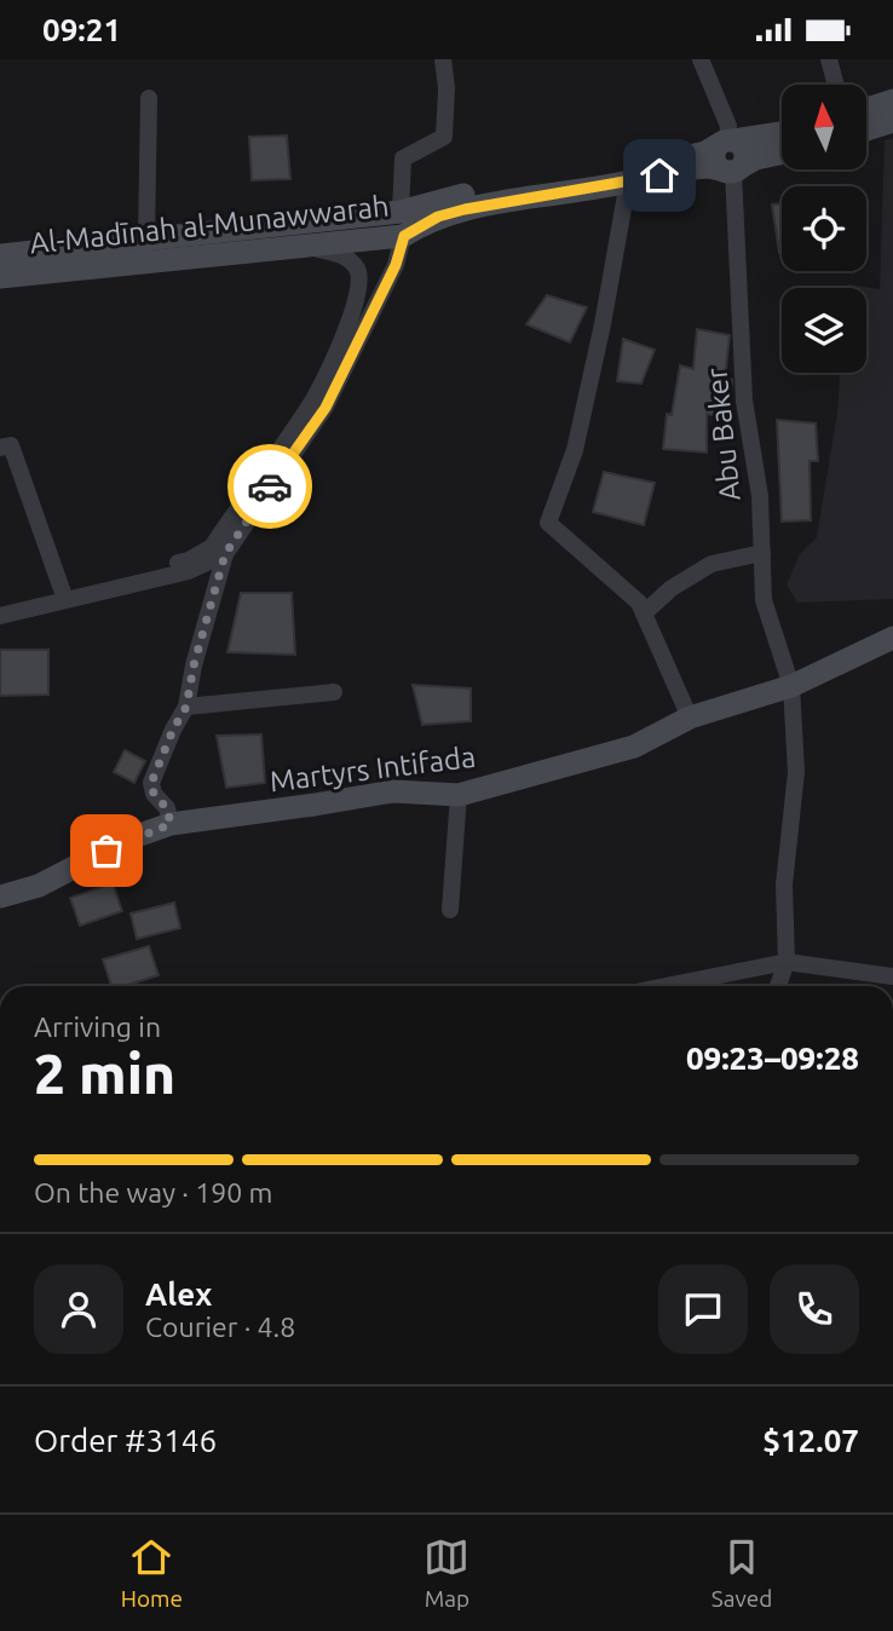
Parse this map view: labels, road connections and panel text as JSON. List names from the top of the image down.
{
  "streets": {
    "main road": ["Al-Madīnah al-Munawwarah", "Martyrs Intifada"],
    "street": ["Abu Baker"]
  },
  "crossings": [
    ["Al-Madīnah al-Munawwarah", "Abu Baker"],
    ["Abu Baker", "Martyrs Intifada"]
  ],
  "north": "top",
  "page": {
    "status": "09:21",
    "heading": ["2 min", "Arriving in", "09:23–09:28"],
    "panel": [
      "Alex",
      "Courier · 4.8",
      "Order #3146",
      "$12.07"
    ],
    "bar": "On the way · 190 m",
    "tabs": ["Home", "Map", "Saved"]
  }
}
